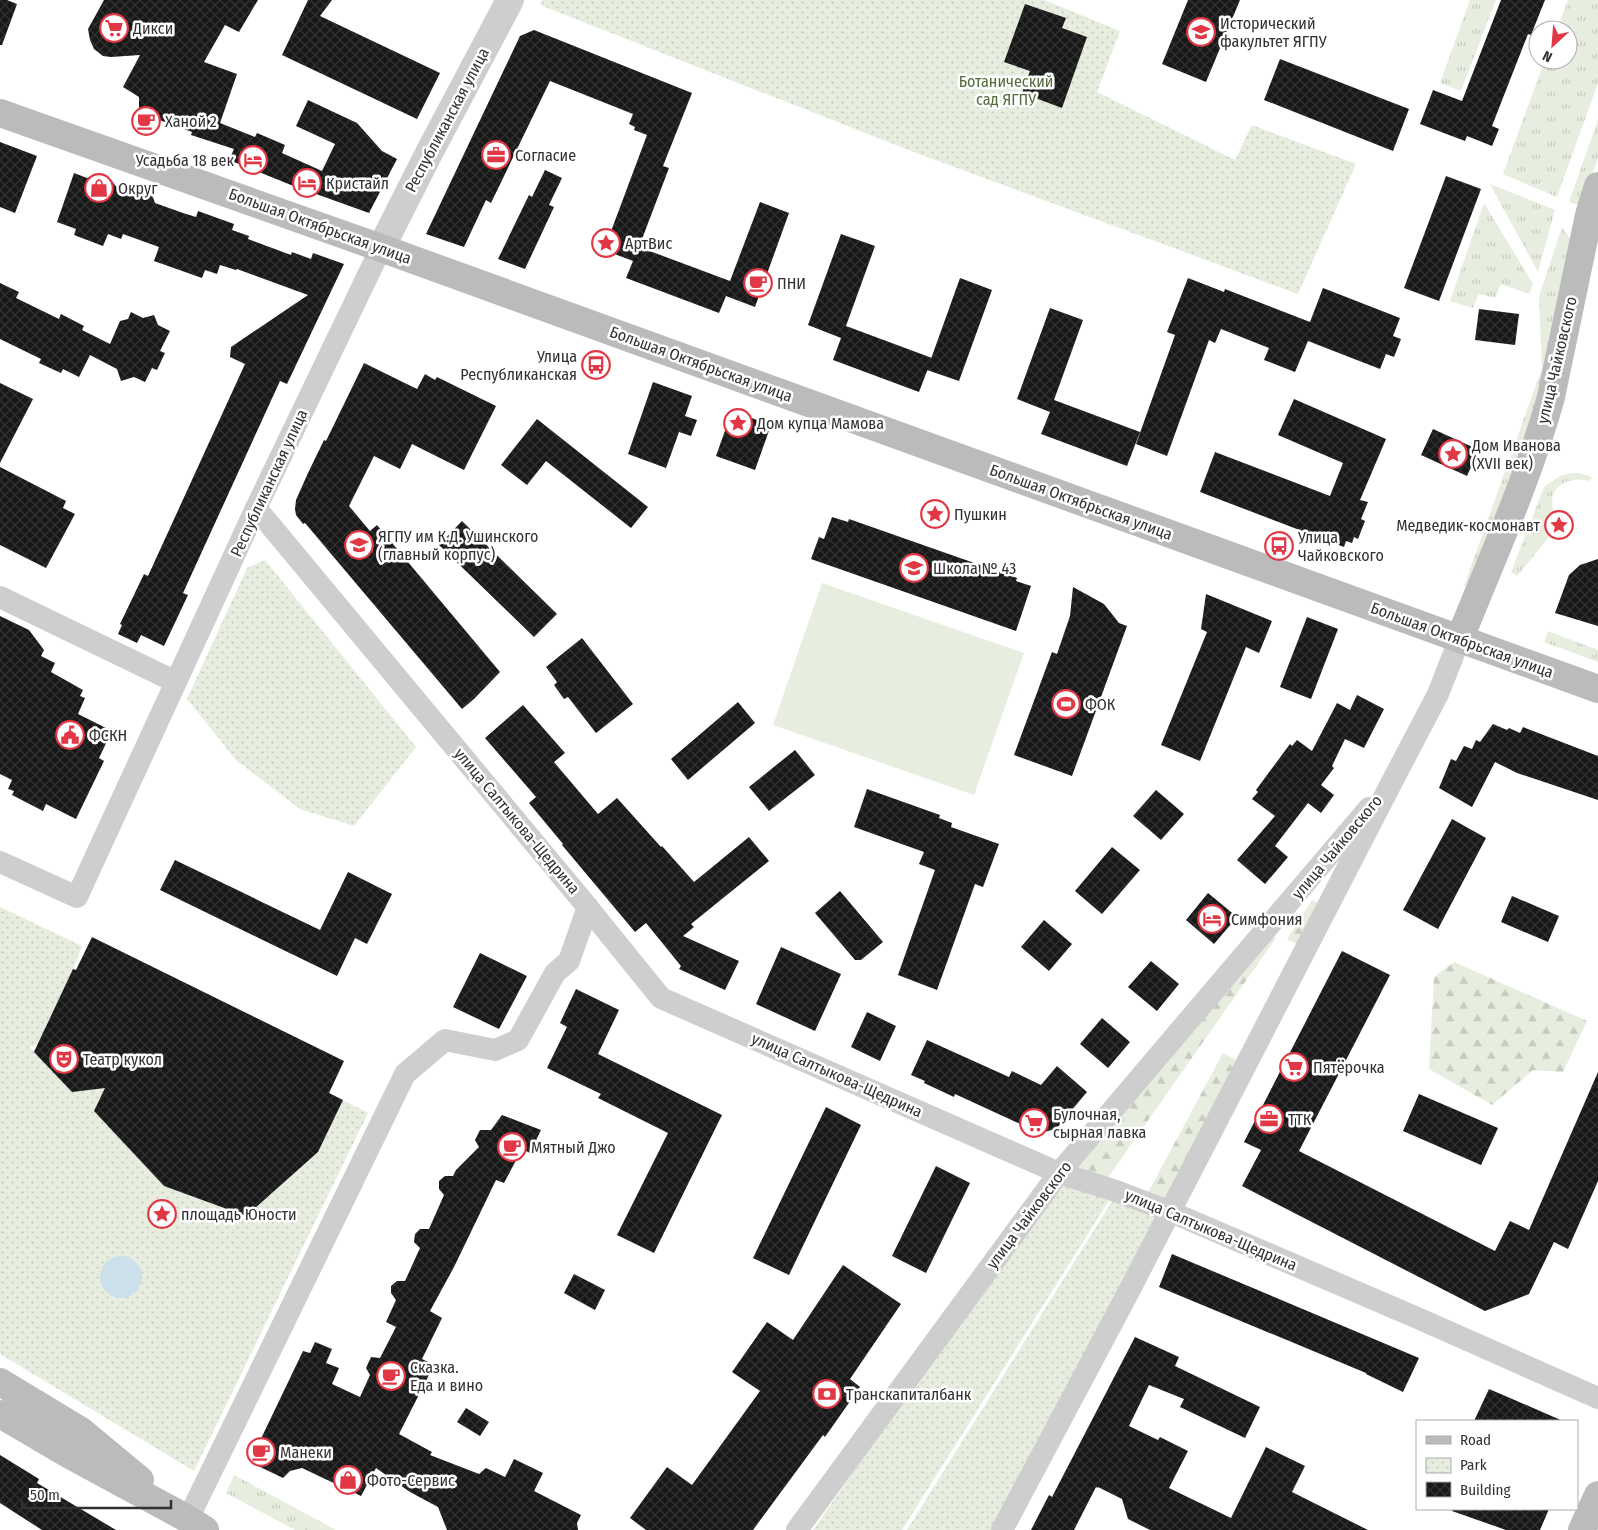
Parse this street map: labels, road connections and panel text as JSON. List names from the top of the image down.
{
  "streets": {
    "main road": ["Большая Октябрьская улица", "улица Чайковского"],
    "street": ["Республиканская улица", "улица Салтыкова-Щедрина"]
  },
  "crossings": [
    ["Республиканская улица", "Большая Октябрьская улица"],
    ["Республиканская улица", "улица Салтыкова-Щедрина"],
    ["Большая Октябрьская улица", "улица Чайковского"],
    ["улица Чайковского", "улица Салтыкова-Щедрина"]
  ],
  "parks": ["Ботанический сад ЯГПУ"],
  "places": {
    "supermarket": ["Дикси", "Пятёрочка", "Булочная, сырная лавка"],
    "school or university": ["Исторический факультет ЯГПУ", "ЯГПУ им К.Д. Ушинского (главный корпус)", "Школа № 43"],
    "cafe": [
      "Ханой 2",
      "ПНИ",
      "Мятный Джо",
      "Сказка. Еда и вино",
      "Манеки"
    ],
    "office": ["Согласие", "ТТК"],
    "hotel": ["Усадьба 18 век", "Кристайл", "Симфония"],
    "shop": ["Округ", "Фото-Сервис"],
    "place": [
      "АртВис",
      "Дом купца Мамова",
      "Дом Иванова (XVII век)",
      "Пушкин",
      "Медведик-космонавт",
      "площадь Юности"
    ],
    "bus stop": ["Улица Республиканская", "Улица Чайковского"],
    "sports": ["ФОК"],
    "public building": ["ФСКН"],
    "theatre": ["Театр кукол"],
    "bank": ["Транскапиталбанк"]
  },
  "legend": ["Road", "Park", "Building"],
  "scale_bar": "50 m",
  "north": "bottom left"
}
